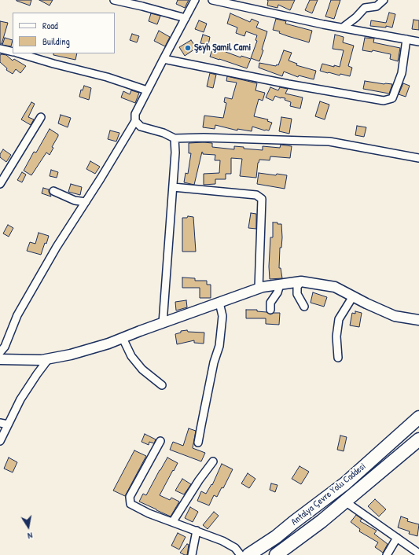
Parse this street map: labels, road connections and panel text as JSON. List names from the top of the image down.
{
  "streets": {
    "highway": ["Antalya Çevre Yolu Caddesi"]
  },
  "places": ["Şeyh Şamil Cami"],
  "legend": ["Road", "Building"],
  "north": "bottom"
}
